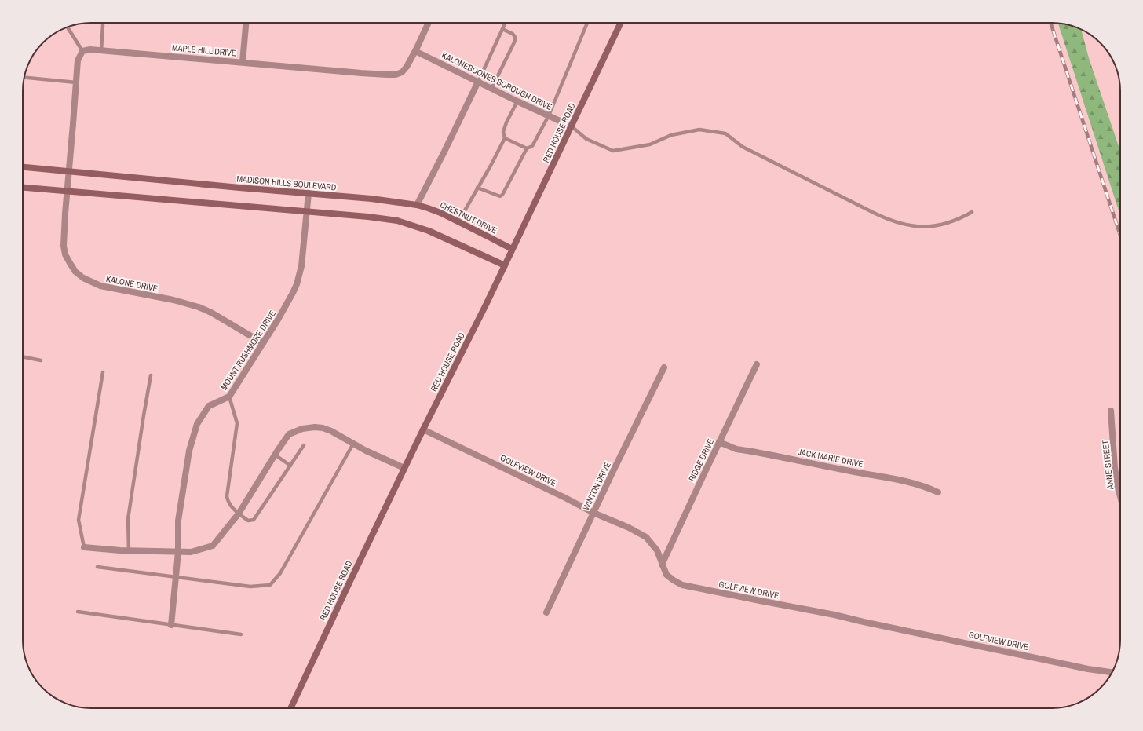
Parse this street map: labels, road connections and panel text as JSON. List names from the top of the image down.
{
  "streets": {
    "street": [
      "MAPLE HILL DRIVE",
      "KALONEBOONES BOROUGH DRIVE",
      "RED HOUSE ROAD",
      "MADISON HILLS BOULEVARD",
      "CHESTNUT DRIVE",
      "KALONE DRIVE",
      "MOUNT RUSHMORE DRIVE",
      "JACK MARIE DRIVE",
      "RIDGE DRIVE",
      "ANNE STREET",
      "GOLFVIEW DRIVE",
      "WINTON DRIVE"
    ]
  },
  "crossings": [
    ["MAPLE HILL DRIVE", "KALONEBOONES BOROUGH DRIVE"],
    ["KALONEBOONES BOROUGH DRIVE", "RED HOUSE ROAD"],
    ["RED HOUSE ROAD", "CHESTNUT DRIVE"],
    ["RED HOUSE ROAD", "GOLFVIEW DRIVE"],
    ["MADISON HILLS BOULEVARD", "CHESTNUT DRIVE"],
    ["MADISON HILLS BOULEVARD", "MOUNT RUSHMORE DRIVE"],
    ["KALONE DRIVE", "MOUNT RUSHMORE DRIVE"],
    ["JACK MARIE DRIVE", "RIDGE DRIVE"],
    ["RIDGE DRIVE", "GOLFVIEW DRIVE"],
    ["GOLFVIEW DRIVE", "WINTON DRIVE"]
  ]
}
